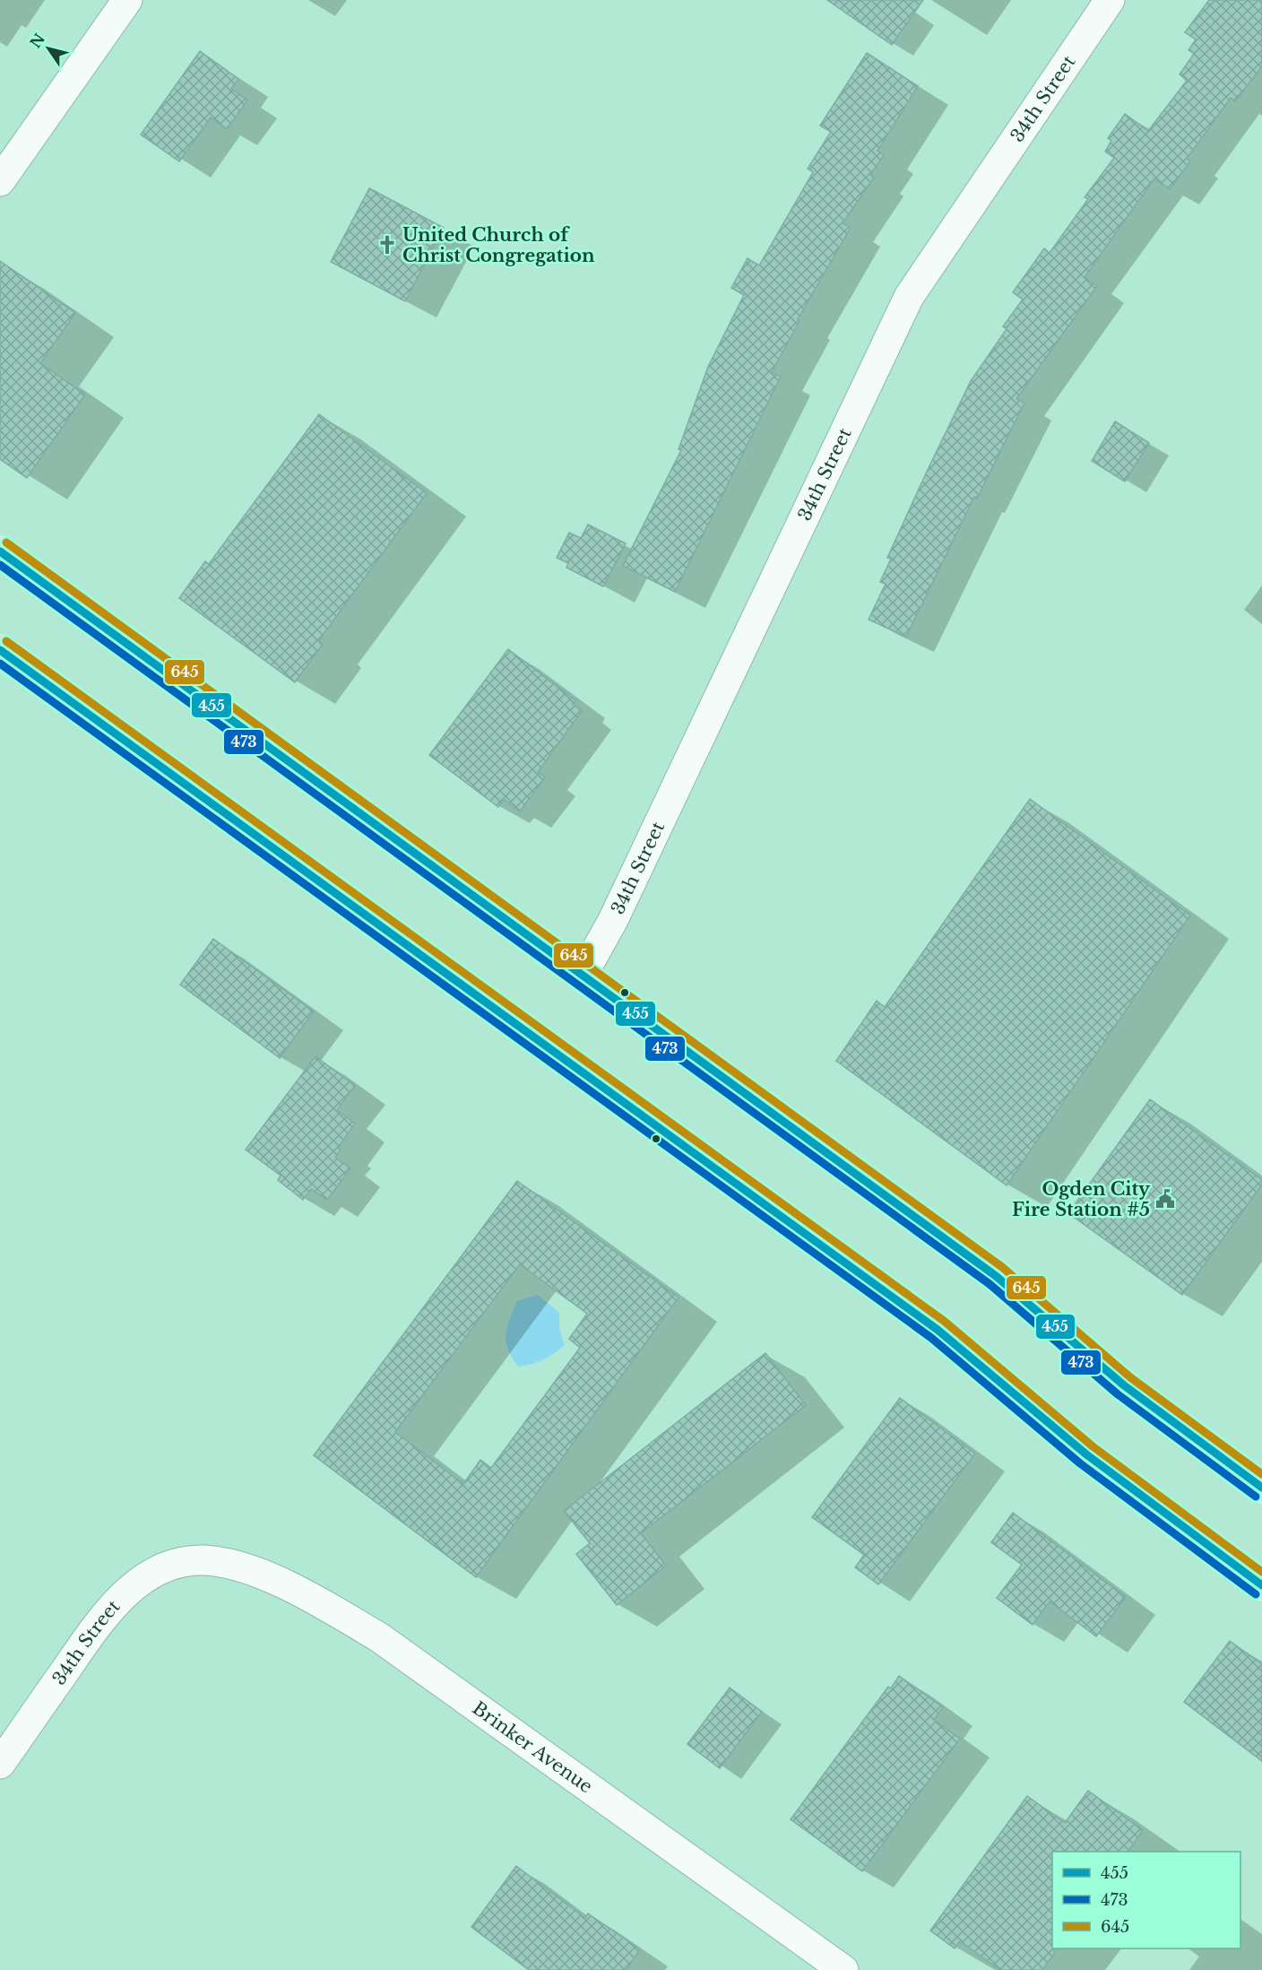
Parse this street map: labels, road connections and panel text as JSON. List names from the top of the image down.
{
  "streets": {
    "street": ["34th Street", "Brinker Avenue"]
  },
  "crossings": [
    ["34th Street", "Brinker Avenue"]
  ],
  "places": {
    "church": ["United Church of Christ Congregation"],
    "public building": ["Ogden City Fire Station #5"]
  },
  "lines": ["transit line 645", "transit line 455", "transit line 473"],
  "legend": ["455", "473", "645"],
  "north": "top left"
}
